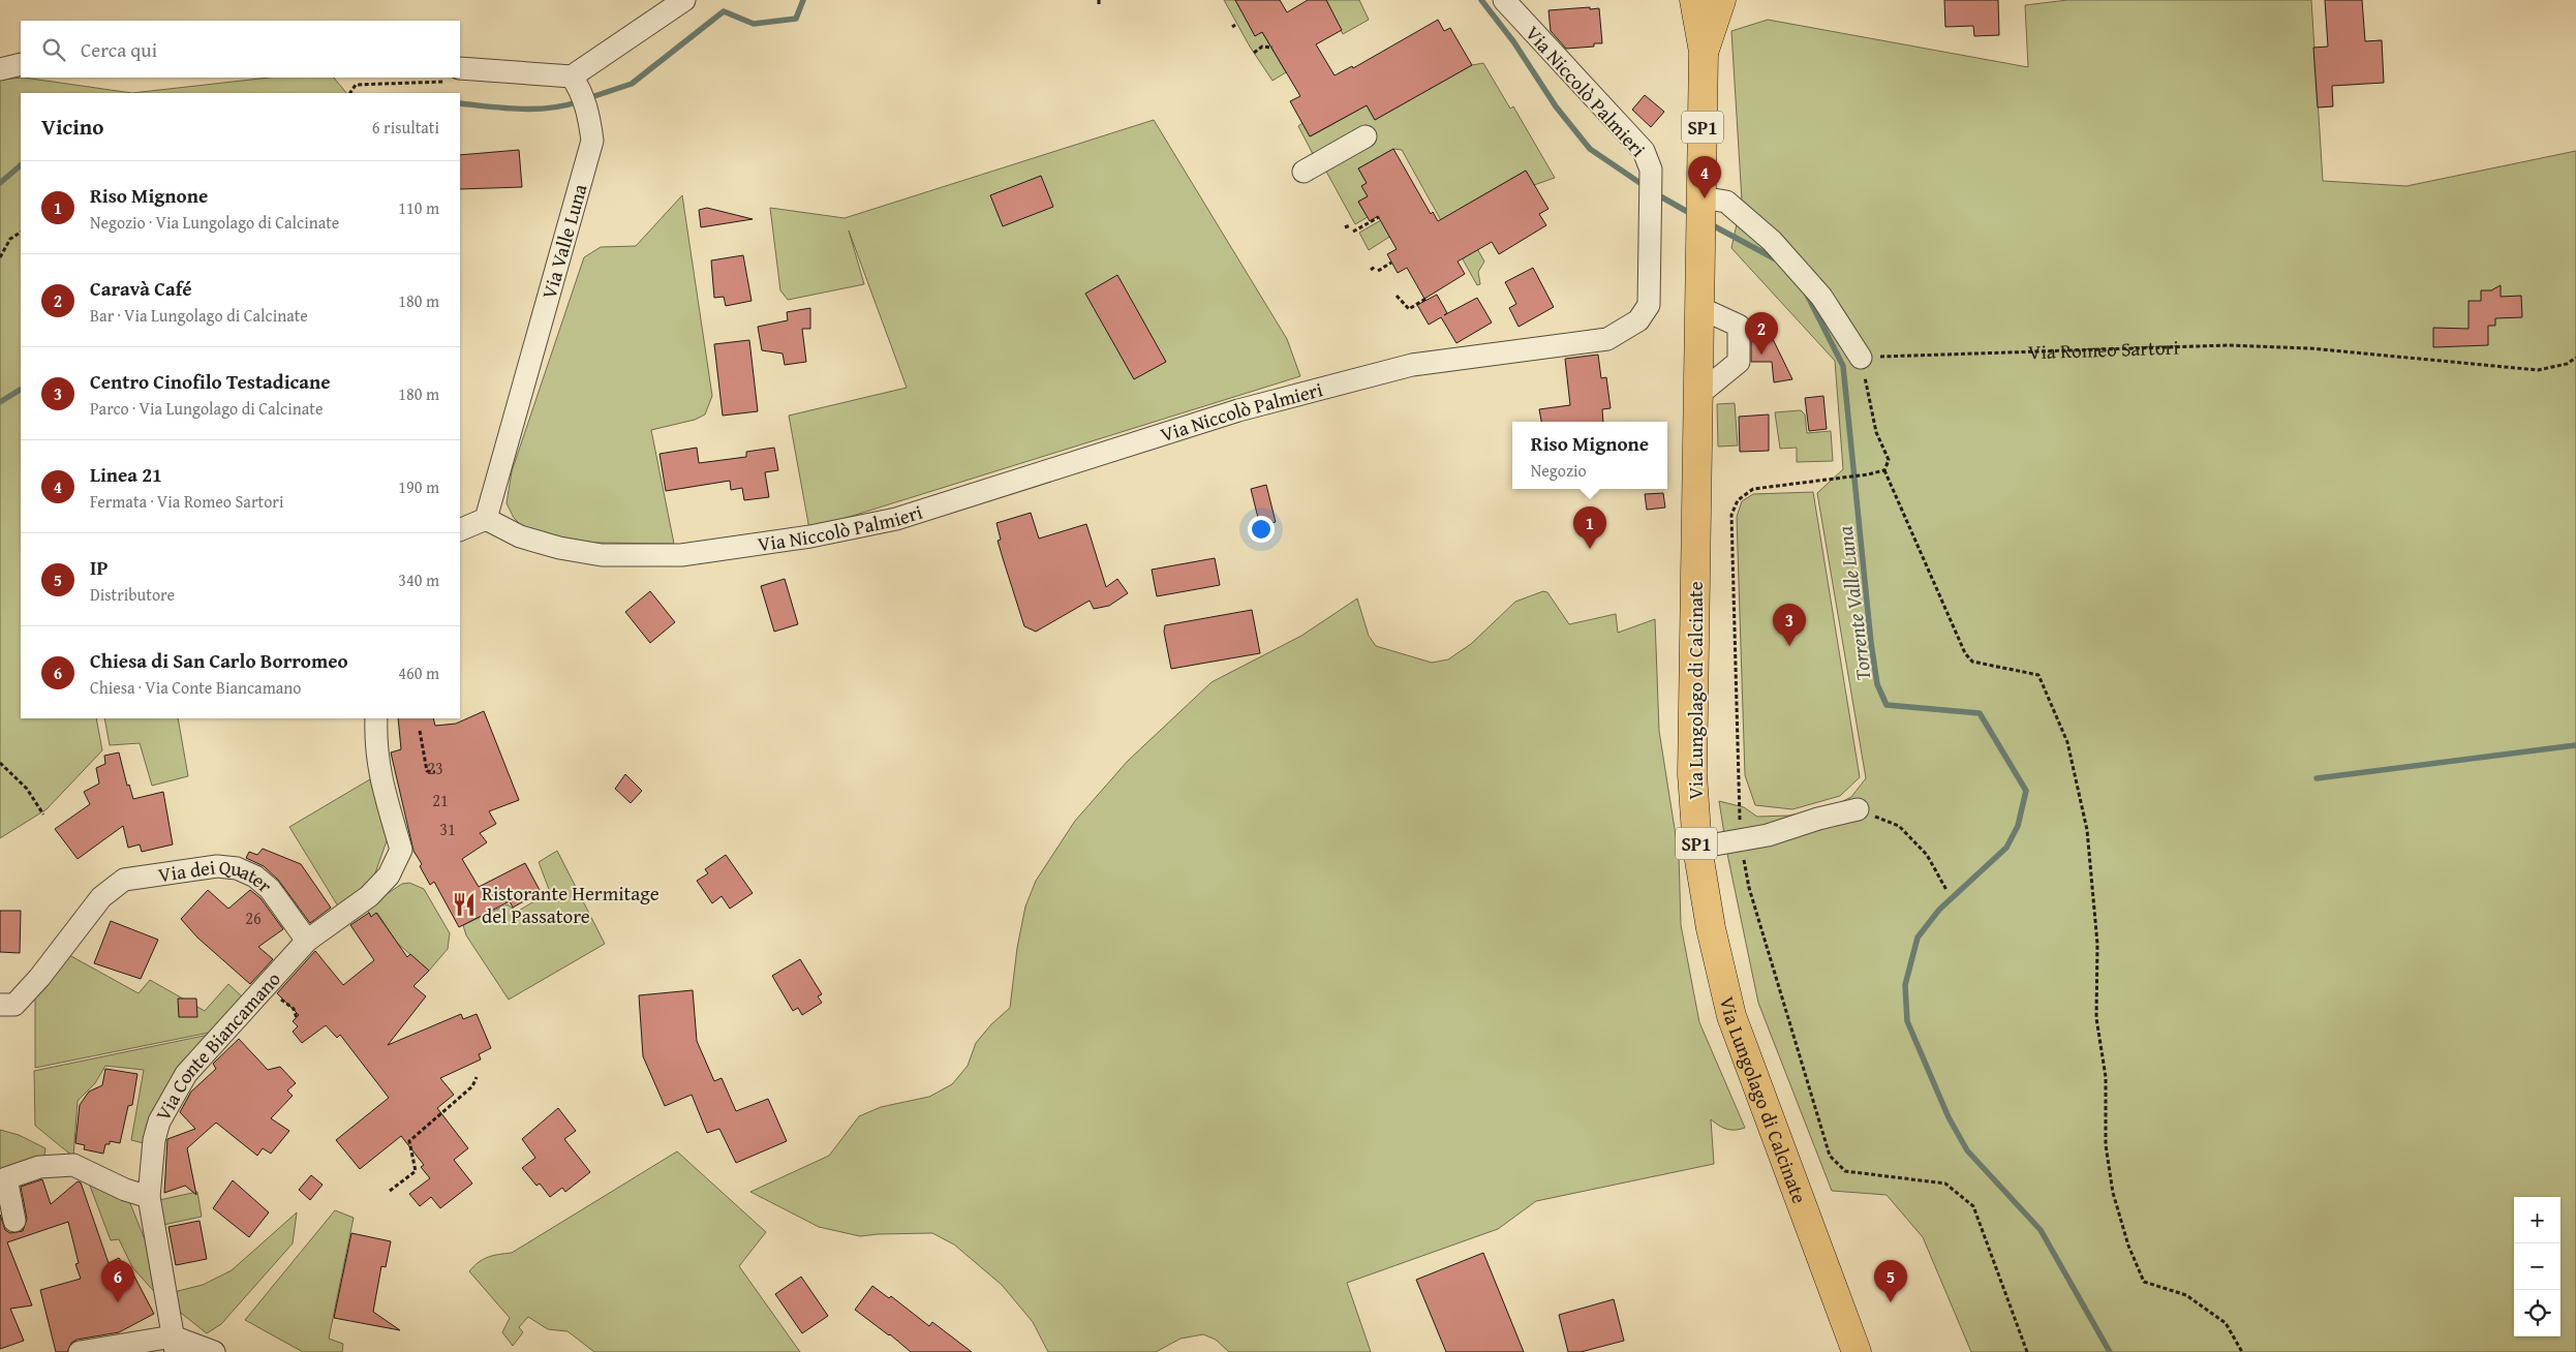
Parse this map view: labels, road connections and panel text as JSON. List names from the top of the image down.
{
  "streets": {
    "main road": ["SP1", "Via Lungolago di Calcinate"],
    "street": [
      "Via Niccolò Palmieri",
      "Via Valle Luna",
      "Via dei Quater",
      "Via Conte Biancamano"
    ],
    "path": ["Via Romeo Sartori"]
  },
  "crossings": [
    ["Via Niccolò Palmieri", "Via Valle Luna"],
    ["SP1", "Via Lungolago di Calcinate"],
    ["Via dei Quater", "Via Conte Biancamano"]
  ],
  "water": ["Torrente Valle Luna"],
  "places": {
    "restaurant": ["Ristorante Hermitage del Passatore"]
  },
  "house_numbers": [
    "23",
    "21",
    "31",
    "26"
  ],
  "page": {
    "search": "Cerca qui",
    "heading": ["Vicino", "6 risultati"],
    "pins": [
      "4",
      "2",
      "1",
      "3",
      "5",
      "6"
    ],
    "list": [
      {
        "mark": "1",
        "name": "Riso Mignone",
        "note": "Negozio · Via Lungolago di Calcinate",
        "value": "110 m"
      },
      {
        "mark": "2",
        "name": "Caravà Café",
        "note": "Bar · Via Lungolago di Calcinate",
        "value": "180 m"
      },
      {
        "mark": "3",
        "name": "Centro Cinofilo Testadicane",
        "note": "Parco · Via Lungolago di Calcinate",
        "value": "180 m"
      },
      {
        "mark": "4",
        "name": "Linea 21",
        "note": "Fermata · Via Romeo Sartori",
        "value": "190 m"
      },
      {
        "mark": "5",
        "name": "IP",
        "note": "Distributore",
        "value": "340 m"
      },
      {
        "mark": "6",
        "name": "Chiesa di San Carlo Borromeo",
        "note": "Chiesa · Via Conte Biancamano",
        "value": "460 m"
      }
    ],
    "popup": ["Riso Mignone", "Negozio"],
    "map_buttons": ["+", "−"]
  }
}
